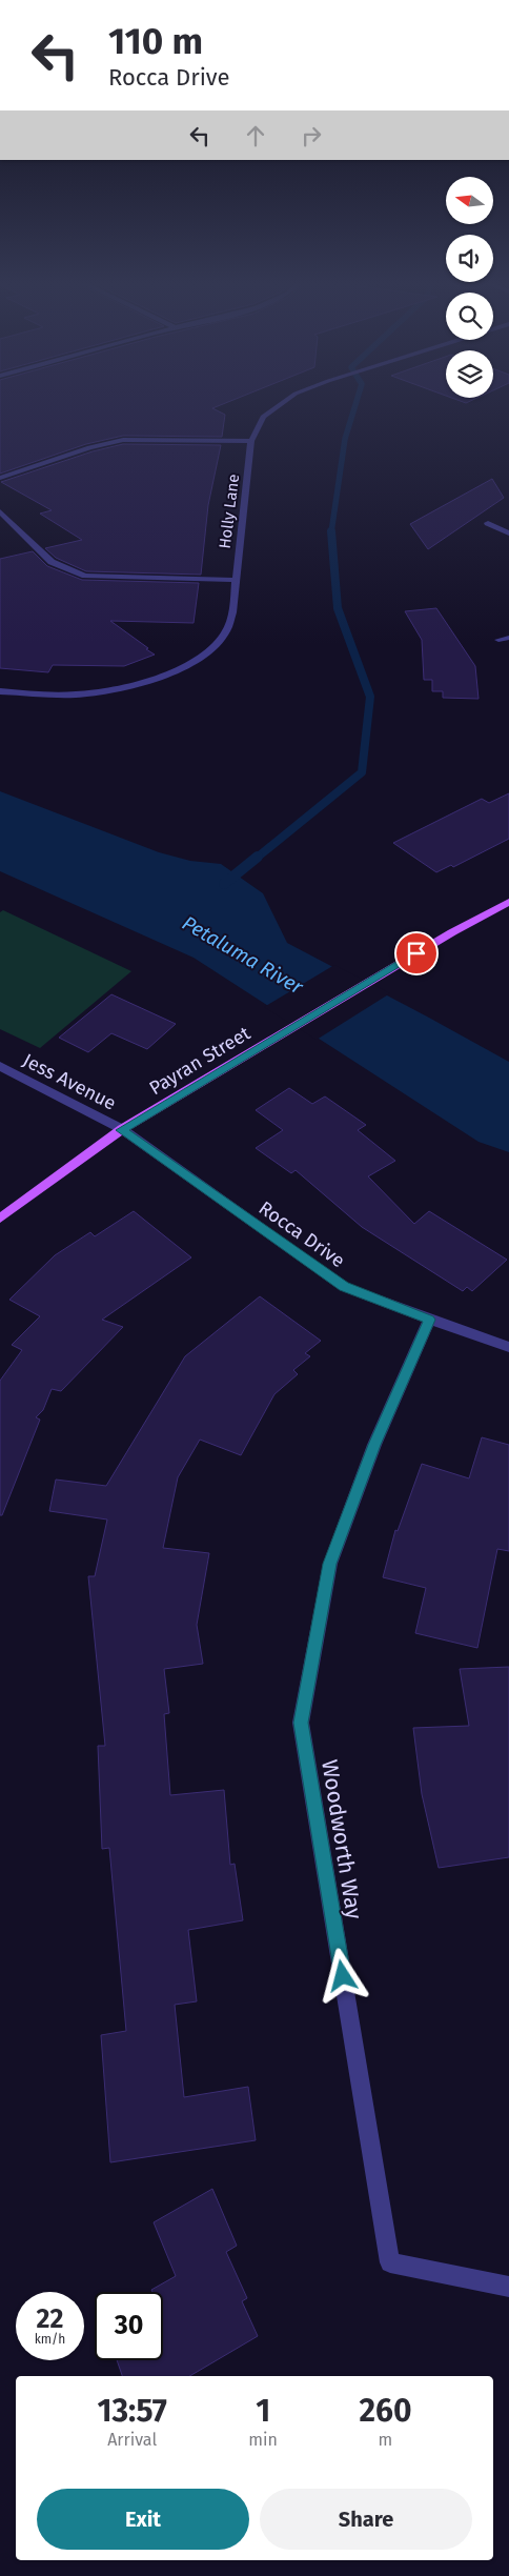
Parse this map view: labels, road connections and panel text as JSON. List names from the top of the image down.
{
  "streets": {
    "main road": ["Payran Street"],
    "street": [
      "Holly Lane",
      "Jess Avenue",
      "Rocca Drive",
      "Woodworth Way"
    ]
  },
  "crossings": [
    ["Payran Street", "Jess Avenue"],
    ["Payran Street", "Rocca Drive"],
    ["Jess Avenue", "Rocca Drive"],
    ["Rocca Drive", "Woodworth Way"]
  ],
  "water": ["Petaluma River"],
  "north": "left",
  "page": {
    "turn": ["110 m", "Rocca Drive"],
    "speed": "22 km/h",
    "limit": "30",
    "eta": [
      "13:57",
      "Arrival",
      "1",
      "min",
      "260",
      "m"
    ],
    "buttons": ["Exit", "Share"]
  }
}
